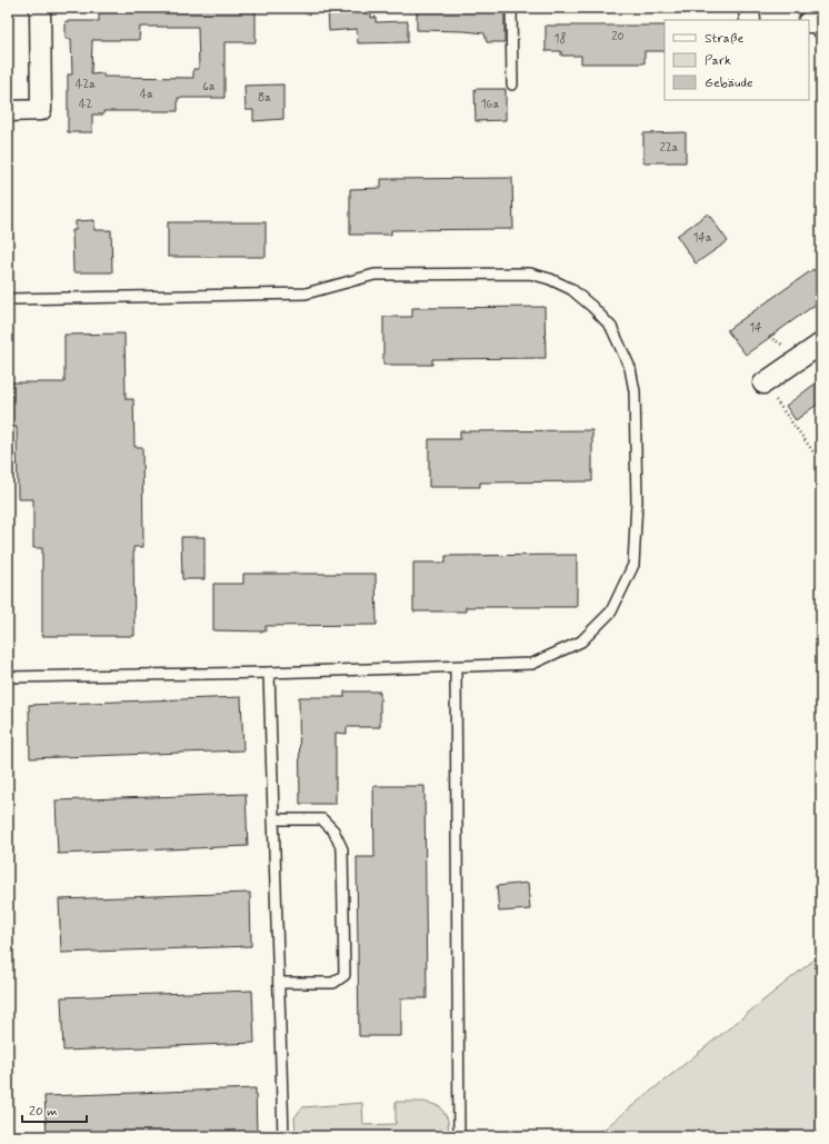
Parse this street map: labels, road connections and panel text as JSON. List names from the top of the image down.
{
  "house_numbers": [
    "20",
    "18",
    "42a",
    "6a",
    "4a",
    "8a",
    "42",
    "16a",
    "22a",
    "14a",
    "14"
  ],
  "legend": ["Straße", "Park", "Gebäude"],
  "scale_bar": "20 m"
}
